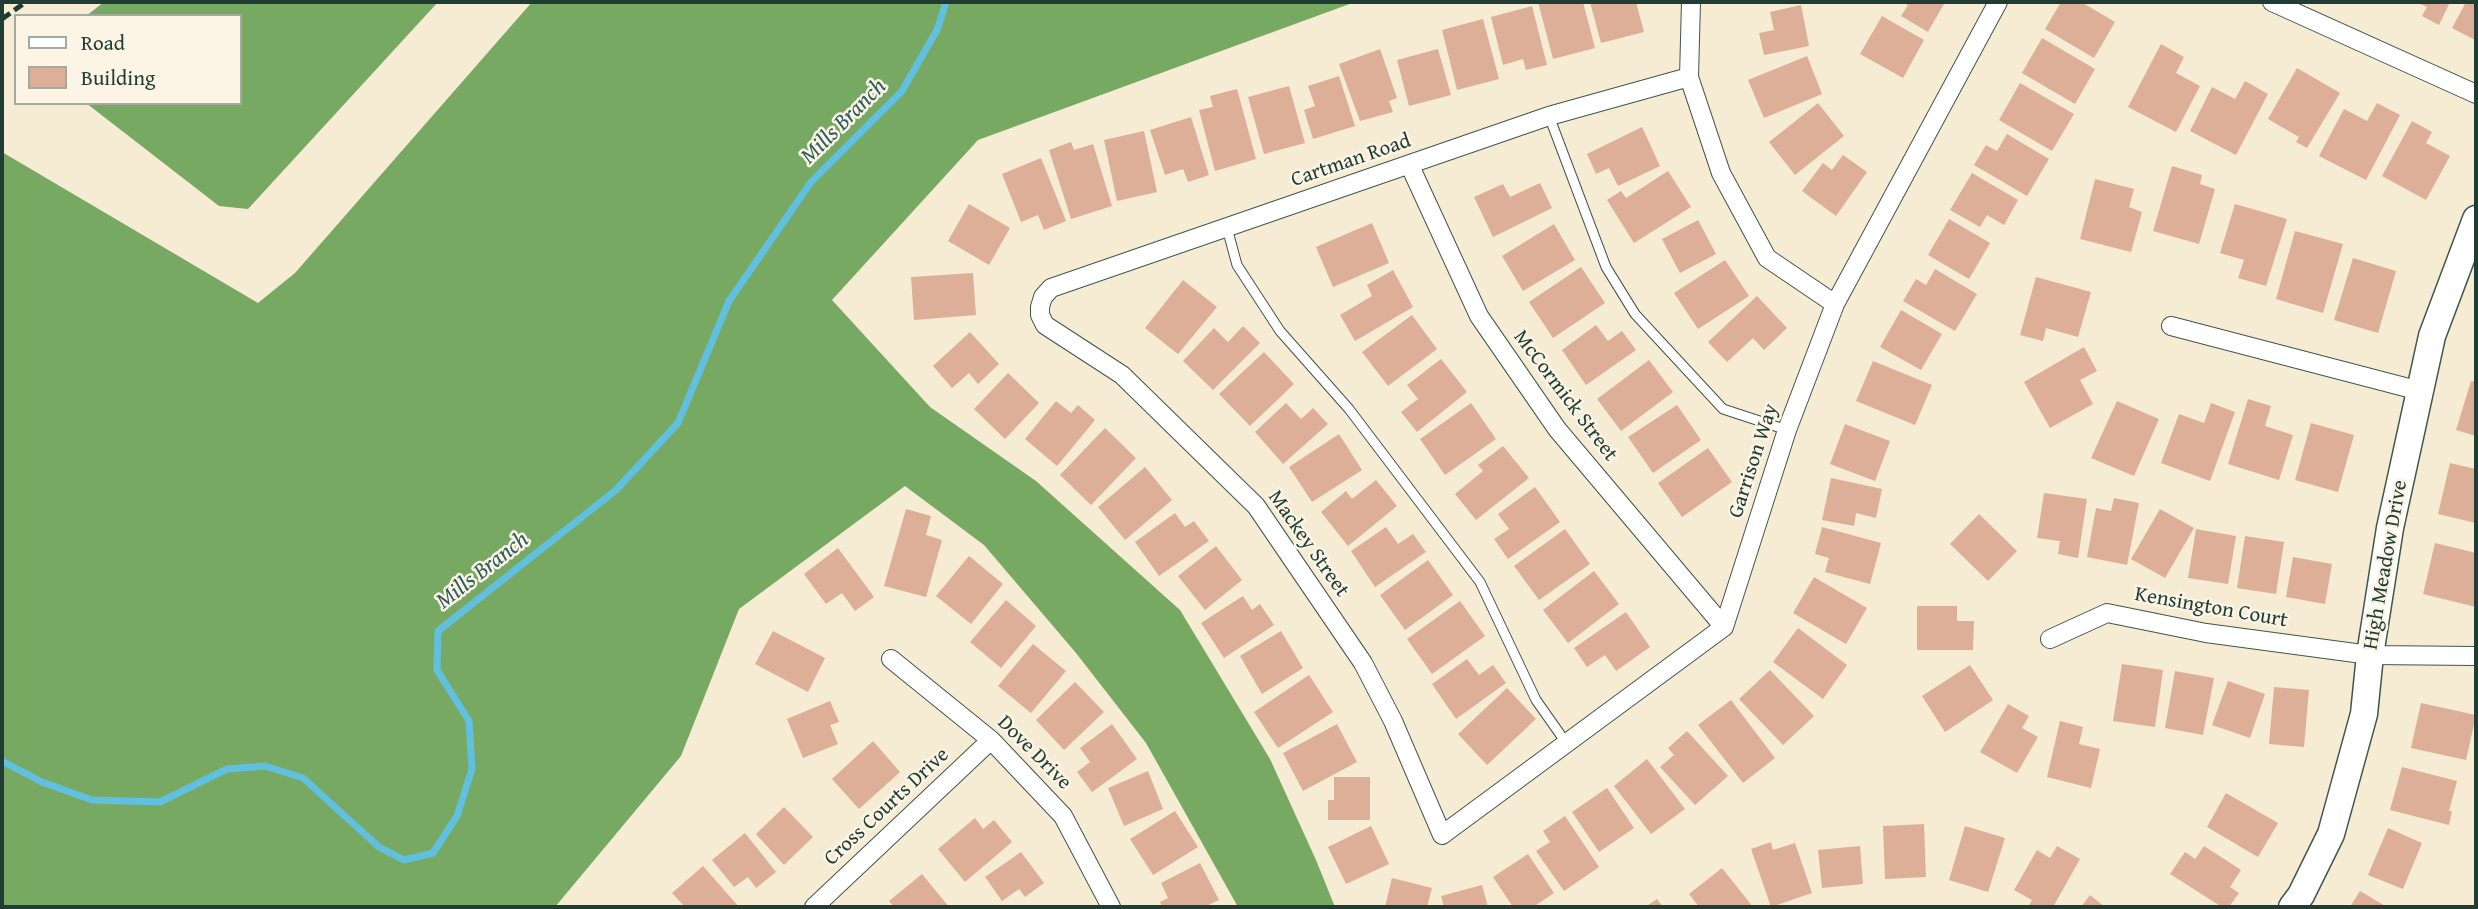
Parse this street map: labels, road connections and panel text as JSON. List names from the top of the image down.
{
  "streets": {
    "street": [
      "Cartman Road",
      "McCormick Street",
      "Garrison Way",
      "Mackey Street",
      "High Meadow Drive",
      "Kensington Court",
      "Dove Drive",
      "Cross Courts Drive"
    ]
  },
  "crossings": [
    ["Cartman Road", "McCormick Street"],
    ["Cartman Road", "Mackey Street"],
    ["McCormick Street", "Garrison Way"],
    ["High Meadow Drive", "Kensington Court"],
    ["Dove Drive", "Cross Courts Drive"]
  ],
  "water": ["Mills Branch"],
  "legend": ["Road", "Building"]
}
